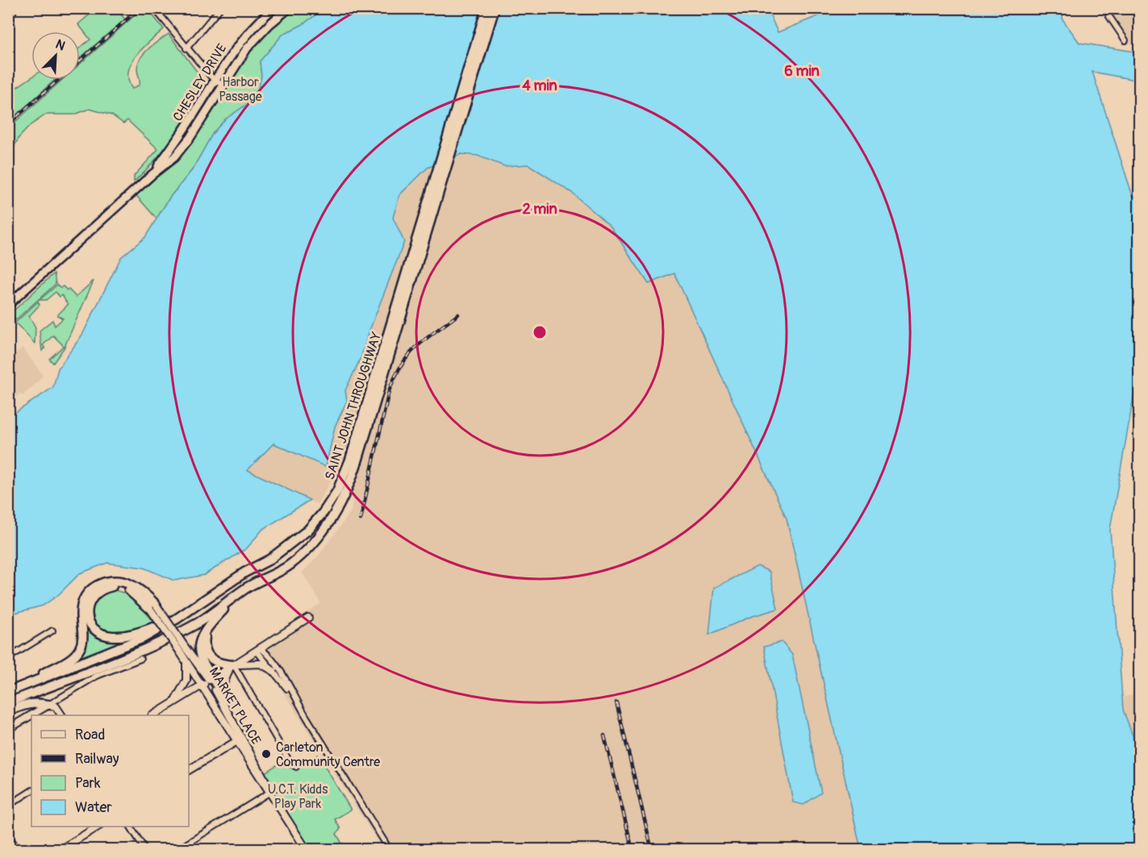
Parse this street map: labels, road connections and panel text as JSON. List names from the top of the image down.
{
  "streets": {
    "highway": ["SAINT JOHN THROUGHWAY"],
    "main road": ["CHESLEY DRIVE"],
    "street": ["MARKET PLACE"]
  },
  "parks": ["Harbor Passage", "U.C.T. Kidds Play Park"],
  "places": ["Carleton Community Centre"],
  "legend": [
    "Road",
    "Railway",
    "Park",
    "Water"
  ],
  "north": "top right",
  "rings": ["6 min", "4 min", "2 min"]
}
